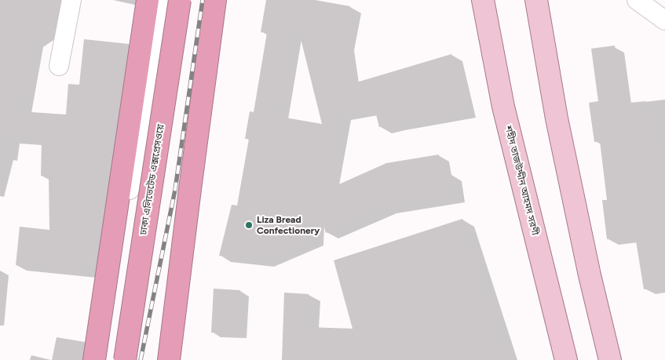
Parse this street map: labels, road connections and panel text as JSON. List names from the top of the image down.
{
  "streets": {
    "highway": ["ঢাকা এলিভেটেড এক্সপ্রেসওয়ে"],
    "main road": ["শহীদ তাজউদ্দীন আহমদ সরণী"]
  },
  "places": ["Liza Bread Confectionery"]
}
